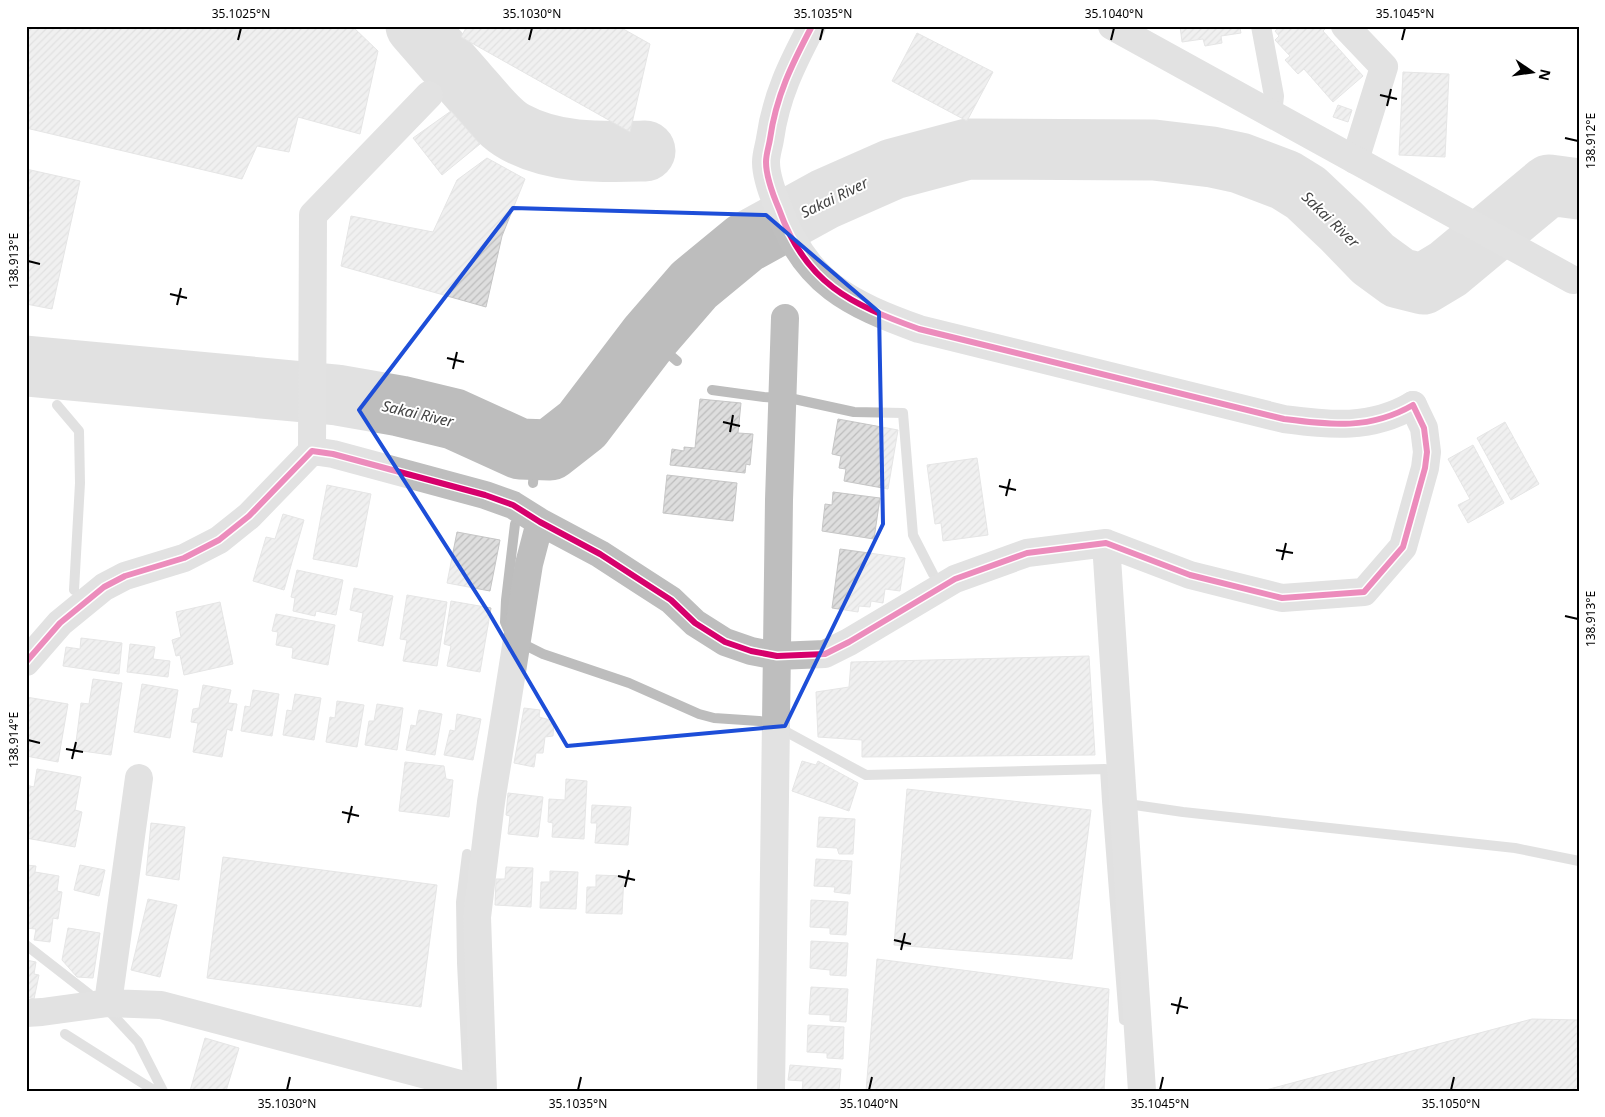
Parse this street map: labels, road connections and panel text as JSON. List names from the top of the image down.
{
  "water": ["Sakai River"],
  "north": "right",
  "coordinates": [
    "35.1025°N",
    "35.1030°N",
    "35.1035°N",
    "35.1040°N",
    "35.1045°N",
    "138.912°E",
    "138.913°E",
    "138.914°E",
    "35.1050°N"
  ]
}
